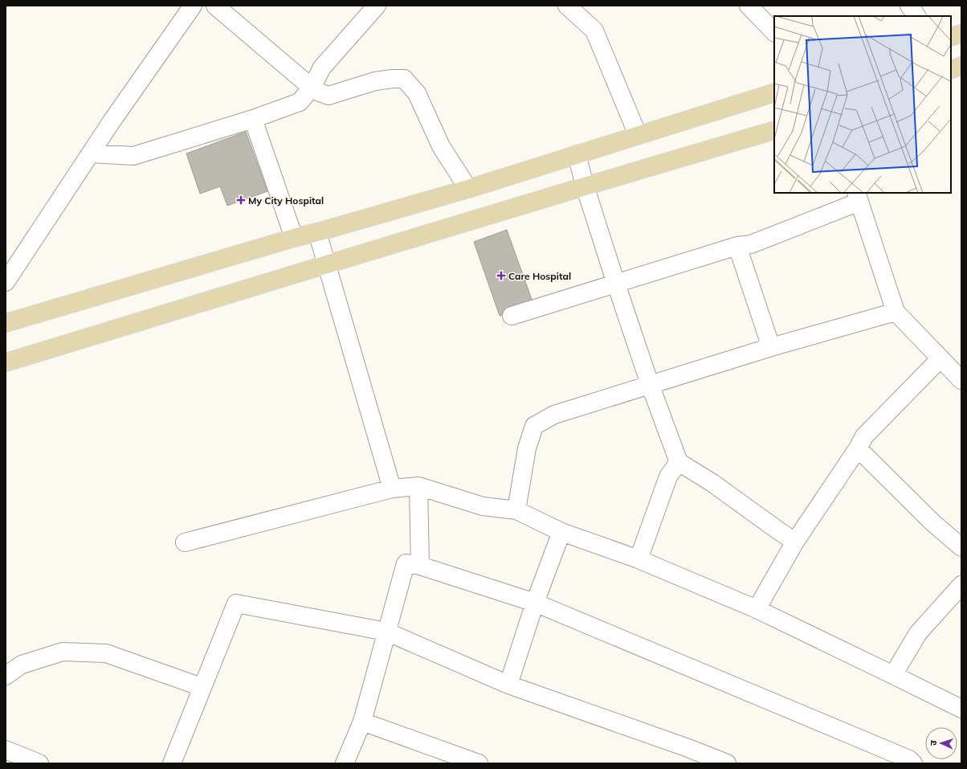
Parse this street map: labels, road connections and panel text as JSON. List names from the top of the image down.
{
  "places": {
    "health": ["My City Hospital", "Care Hospital"]
  },
  "north": "left"
}
